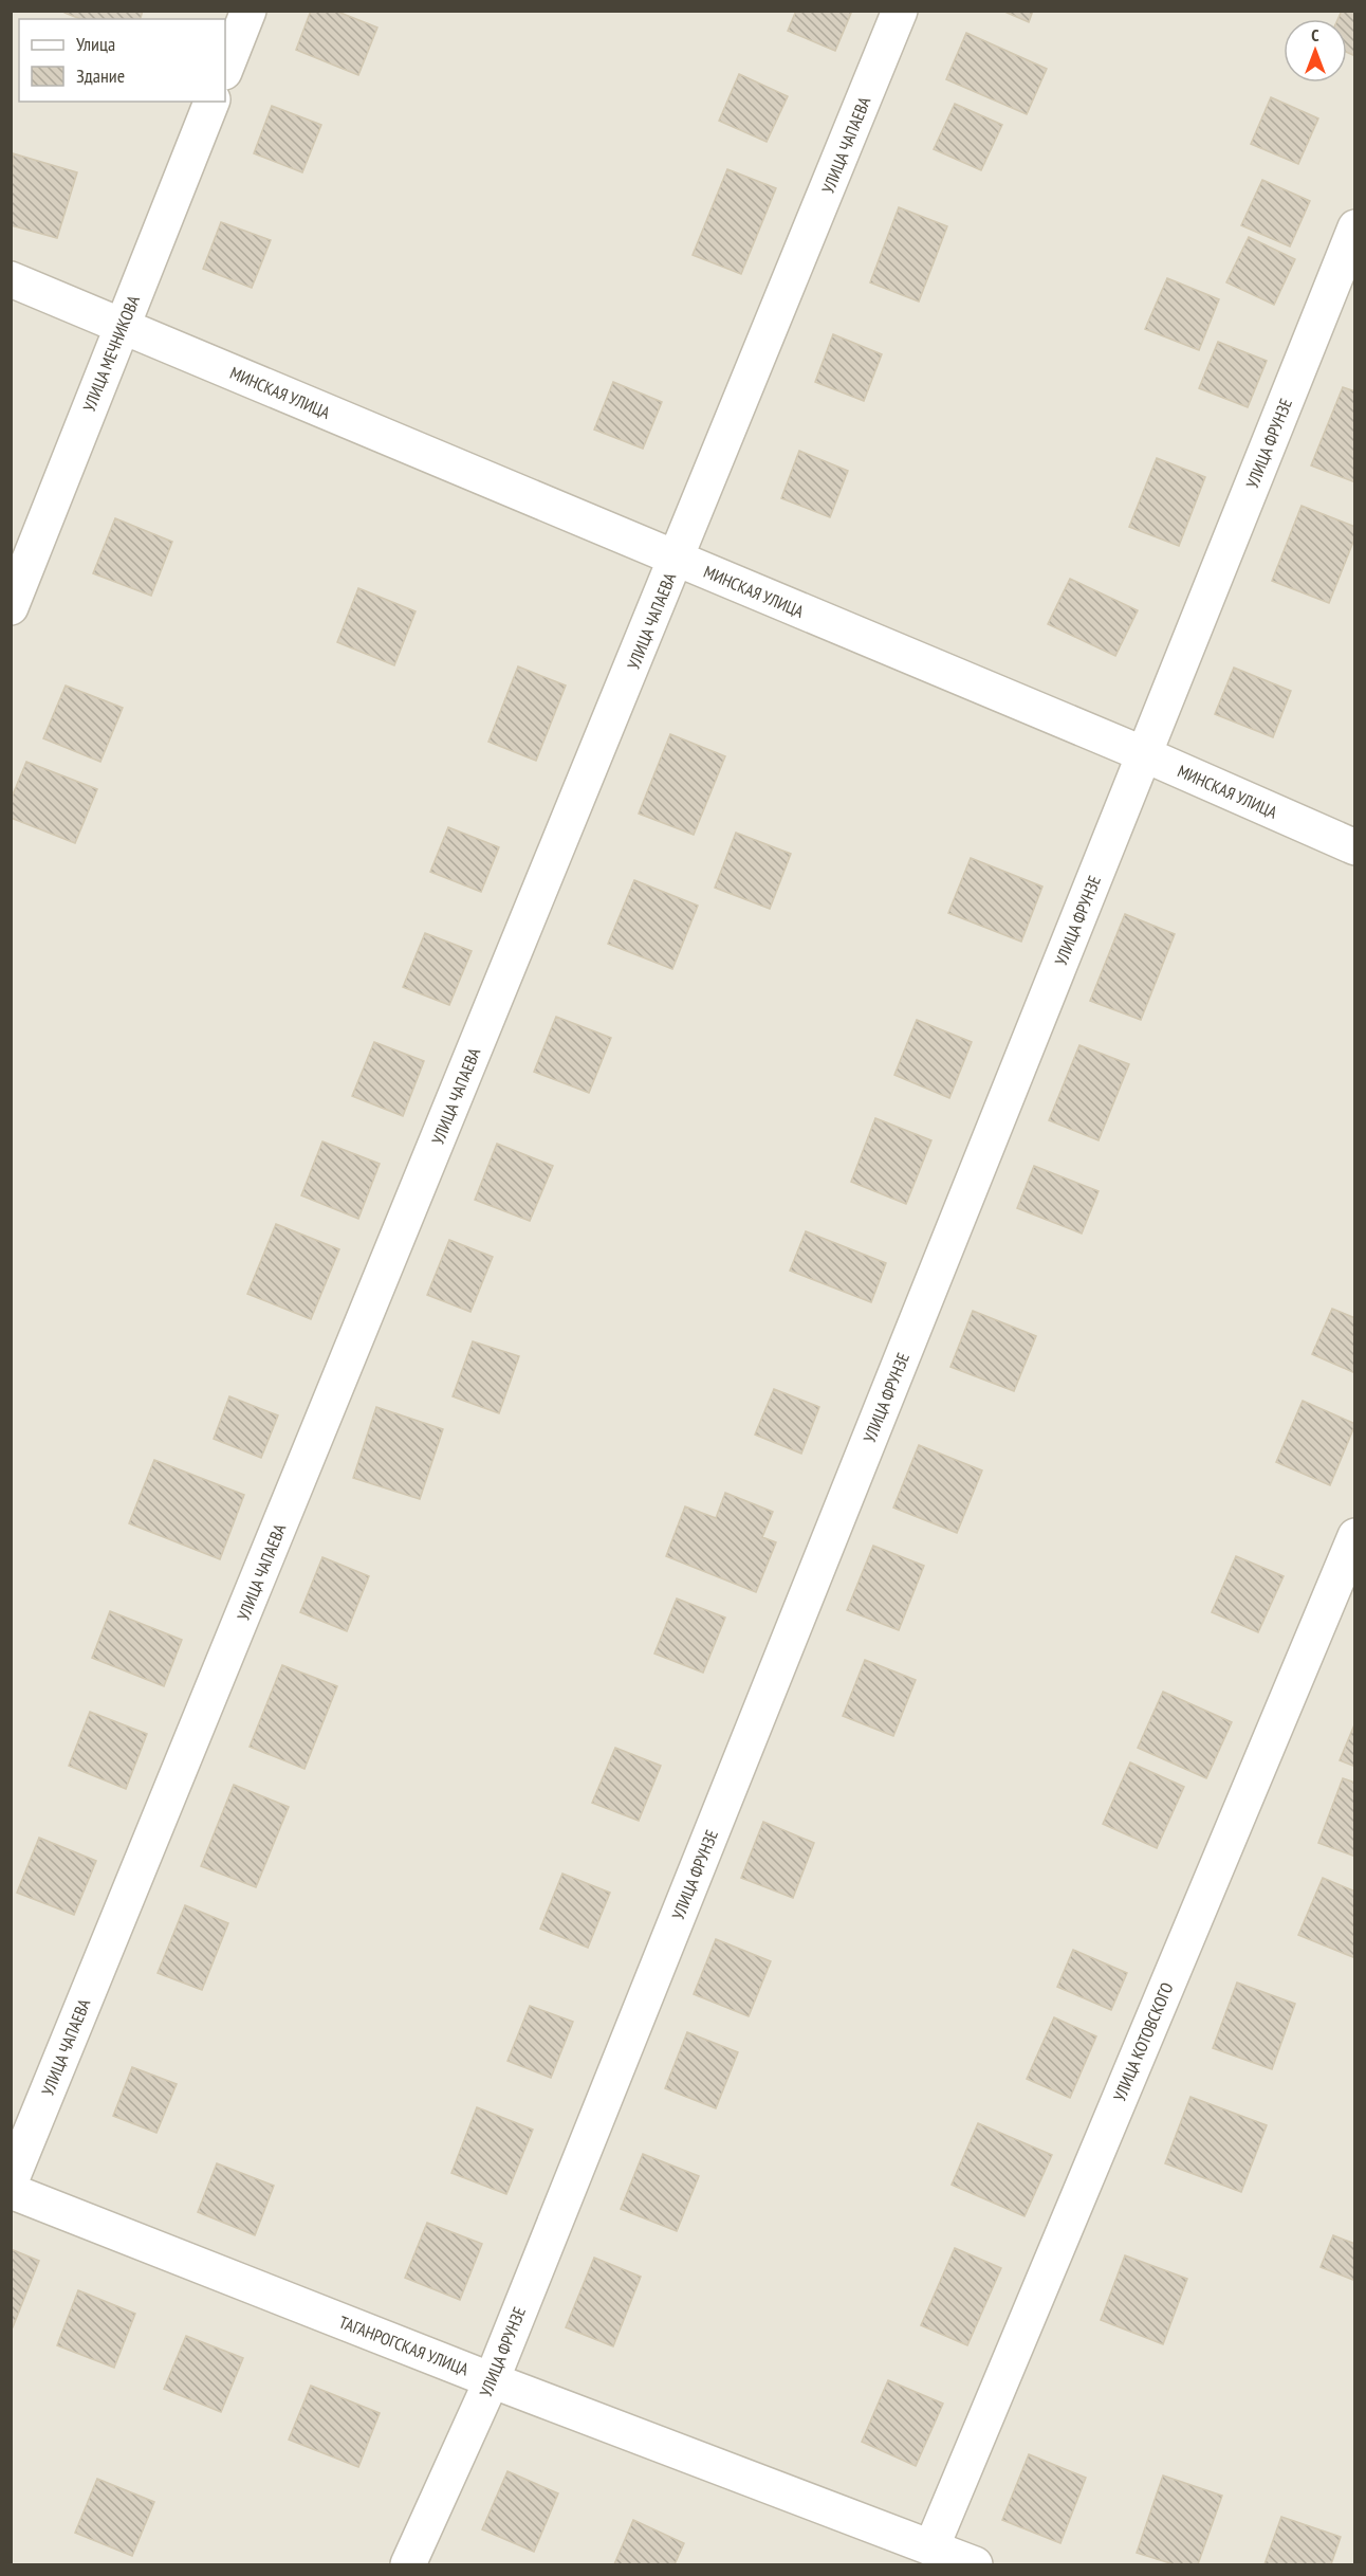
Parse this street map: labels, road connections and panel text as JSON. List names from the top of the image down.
{
  "streets": {
    "street": [
      "УЛИЦА ЧАПАЕВА",
      "УЛИЦА МЕЧНИКОВА",
      "МИНСКАЯ УЛИЦА",
      "УЛИЦА ФРУНЗЕ",
      "УЛИЦА КОТОВСКОГО",
      "ТАГАНРОГСКАЯ УЛИЦА"
    ]
  },
  "crossings": [
    ["УЛИЦА ЧАПАЕВА", "МИНСКАЯ УЛИЦА"],
    ["УЛИЦА МЕЧНИКОВА", "МИНСКАЯ УЛИЦА"],
    ["МИНСКАЯ УЛИЦА", "УЛИЦА ФРУНЗЕ"],
    ["УЛИЦА ФРУНЗЕ", "ТАГАНРОГСКАЯ УЛИЦА"],
    ["УЛИЦА КОТОВСКОГО", "ТАГАНРОГСКАЯ УЛИЦА"]
  ],
  "legend": ["Улица", "Здание"],
  "north": "top"
}
